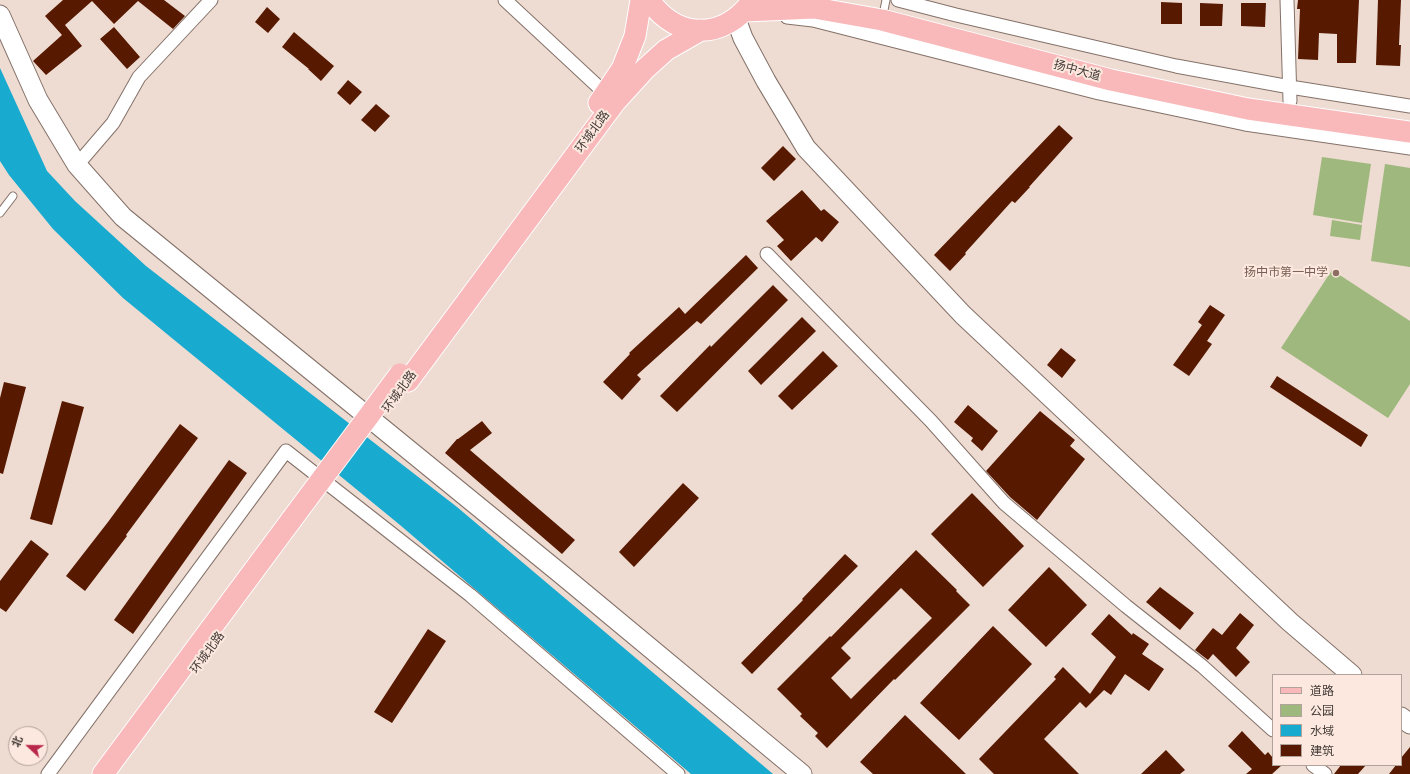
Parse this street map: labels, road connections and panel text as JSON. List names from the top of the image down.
{
  "streets": {
    "main road": ["扬中大道", "环城北路"]
  },
  "places": ["扬中市第一中学"],
  "legend": [
    "道路",
    "公园",
    "水域",
    "建筑"
  ],
  "north": "left"
}
